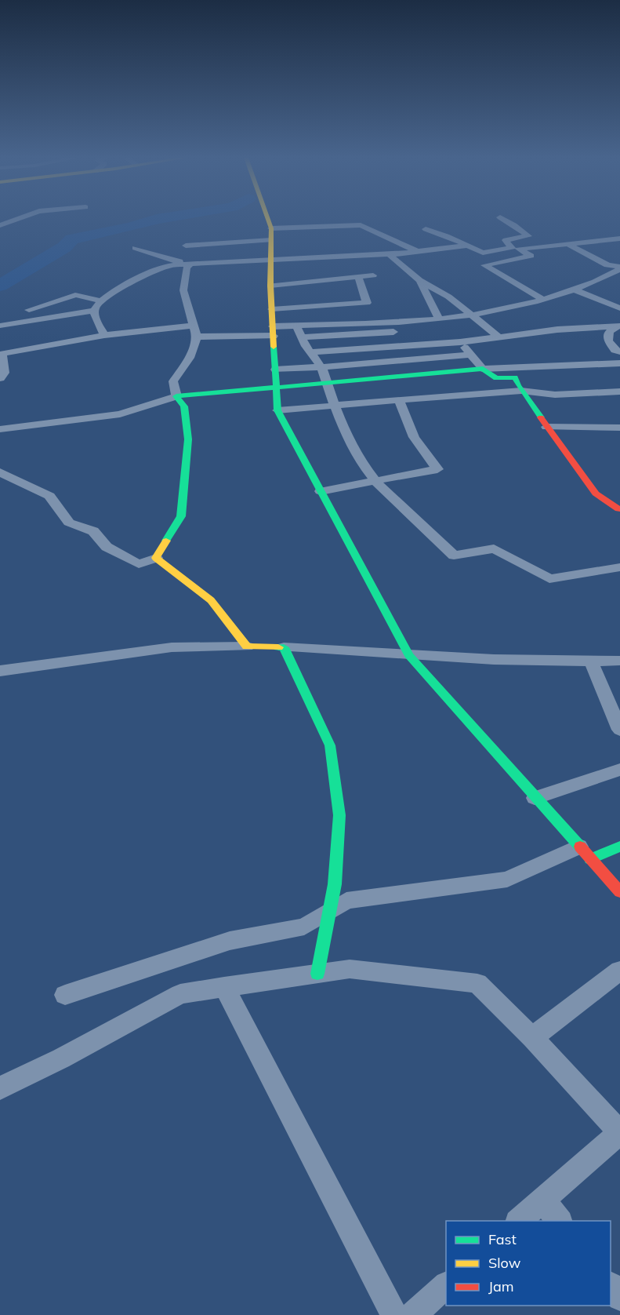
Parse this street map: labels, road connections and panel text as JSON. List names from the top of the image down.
{
  "legend": ["Fast", "Slow", "Jam"]
}
